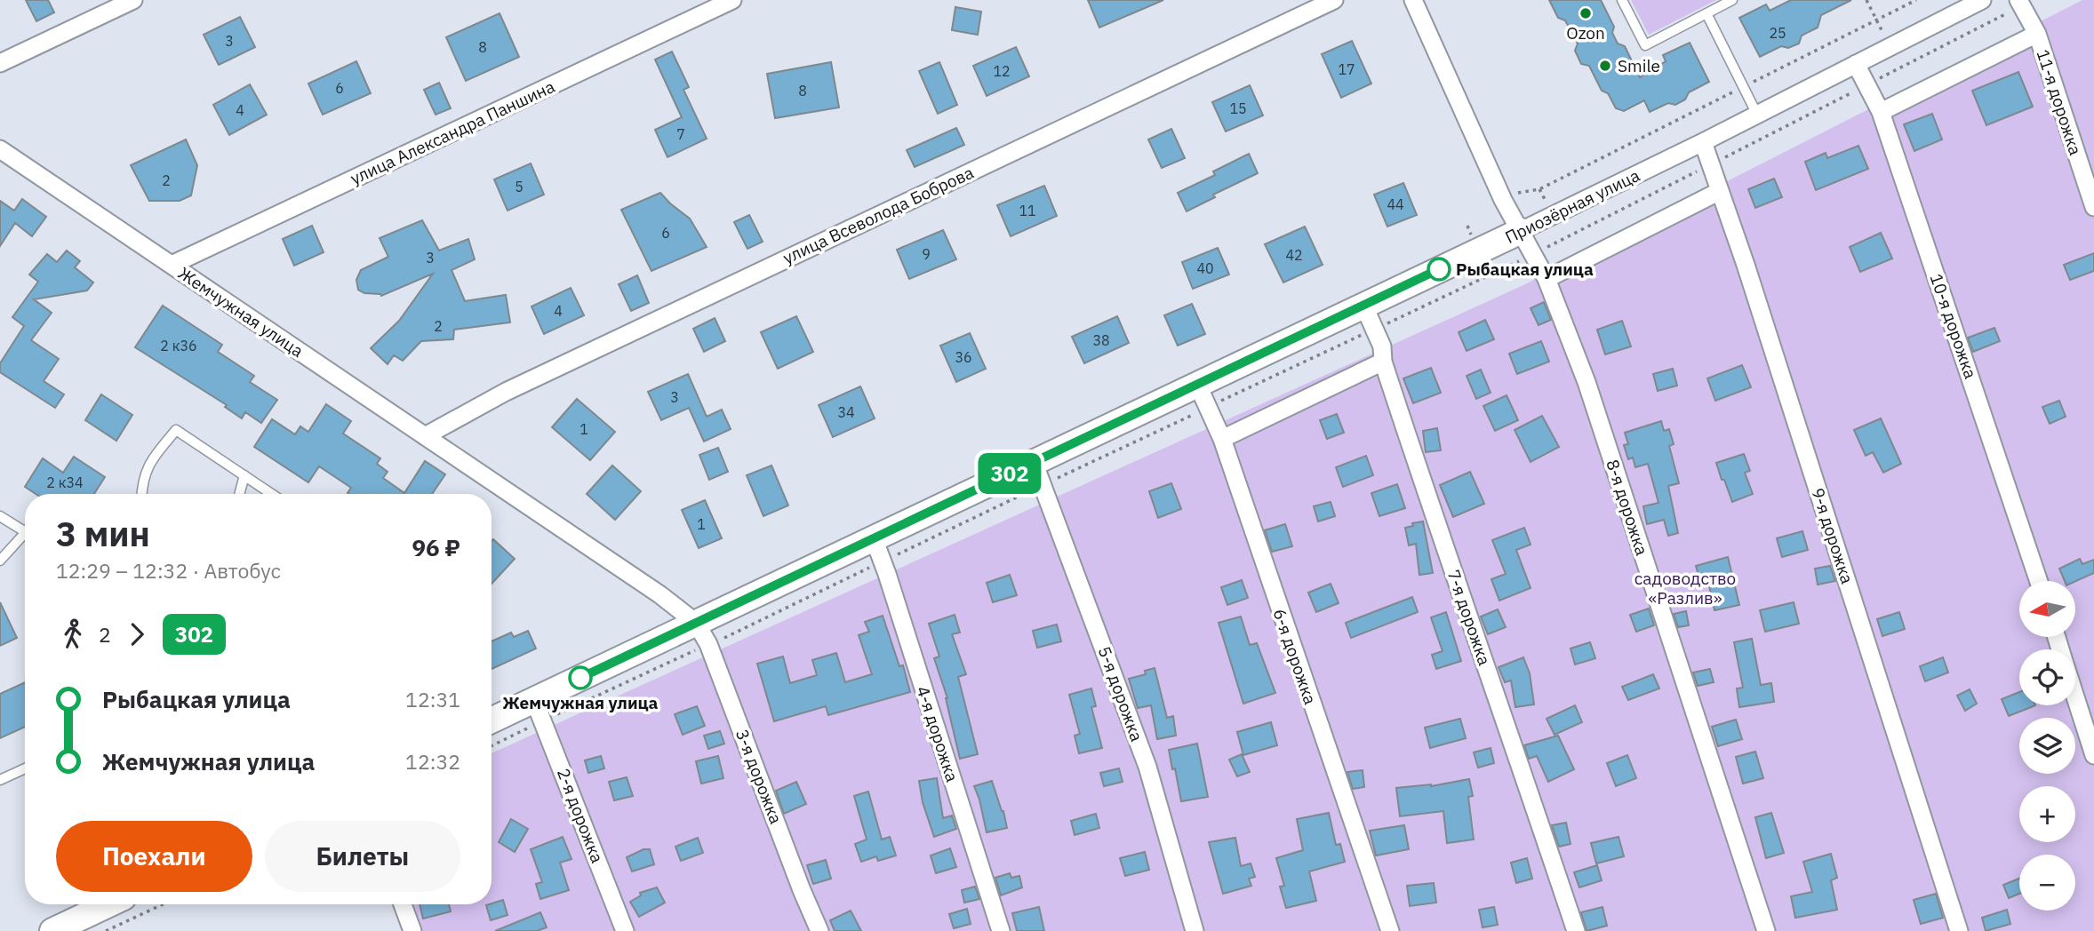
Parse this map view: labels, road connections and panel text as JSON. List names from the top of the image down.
{
  "streets": {
    "street": [
      "11-я дорожка",
      "улица Александра Паншина",
      "Приозёрная улица",
      "улица Всеволода Боброва",
      "Жемчужная улица",
      "10-я дорожка",
      "8-я дорожка",
      "9-я дорожка",
      "7-я дорожка",
      "6-я дорожка",
      "5-я дорожка",
      "4-я дорожка",
      "3-я дорожка",
      "2-я дорожка"
    ]
  },
  "crossings": [
    ["улица Александра Паншина", "Жемчужная улица"],
    ["Приозёрная улица", "Жемчужная улица"],
    ["Приозёрная улица", "10-я дорожка"],
    ["Приозёрная улица", "8-я дорожка"],
    ["Приозёрная улица", "9-я дорожка"],
    ["Приозёрная улица", "7-я дорожка"],
    ["Приозёрная улица", "6-я дорожка"],
    ["Приозёрная улица", "5-я дорожка"],
    ["Приозёрная улица", "4-я дорожка"],
    ["Приозёрная улица", "3-я дорожка"],
    ["Приозёрная улица", "2-я дорожка"],
    ["улица Всеволода Боброва", "Жемчужная улица"],
    ["Жемчужная улица", "3-я дорожка"]
  ],
  "parks": ["садоводство «Разлив»"],
  "places": [
    "Ozon",
    "Smile",
    "Рыбацкая улица",
    "Жемчужная улица"
  ],
  "lines": ["bus line 302"],
  "house_numbers": [
    "25",
    "3",
    "8",
    "17",
    "12",
    "6",
    "8",
    "15",
    "4",
    "7",
    "2",
    "5",
    "44",
    "11",
    "6",
    "9",
    "42",
    "3",
    "40",
    "4",
    "2",
    "38",
    "2 к36",
    "36",
    "3",
    "34",
    "1",
    "2 к34",
    "1"
  ],
  "north": "left",
  "page": {
    "on_map": "302",
    "heading": ["3 мин", "12:29 – 12:32 · Автобус", "96 ₽"],
    "map_buttons": ["+", "−"],
    "legs": ["2", "302"],
    "list": [
      {
        "name": "Рыбацкая улица",
        "value": "12:31"
      },
      {
        "name": "Жемчужная улица",
        "value": "12:32"
      }
    ],
    "buttons": ["Поехали", "Билеты"]
  }
}
